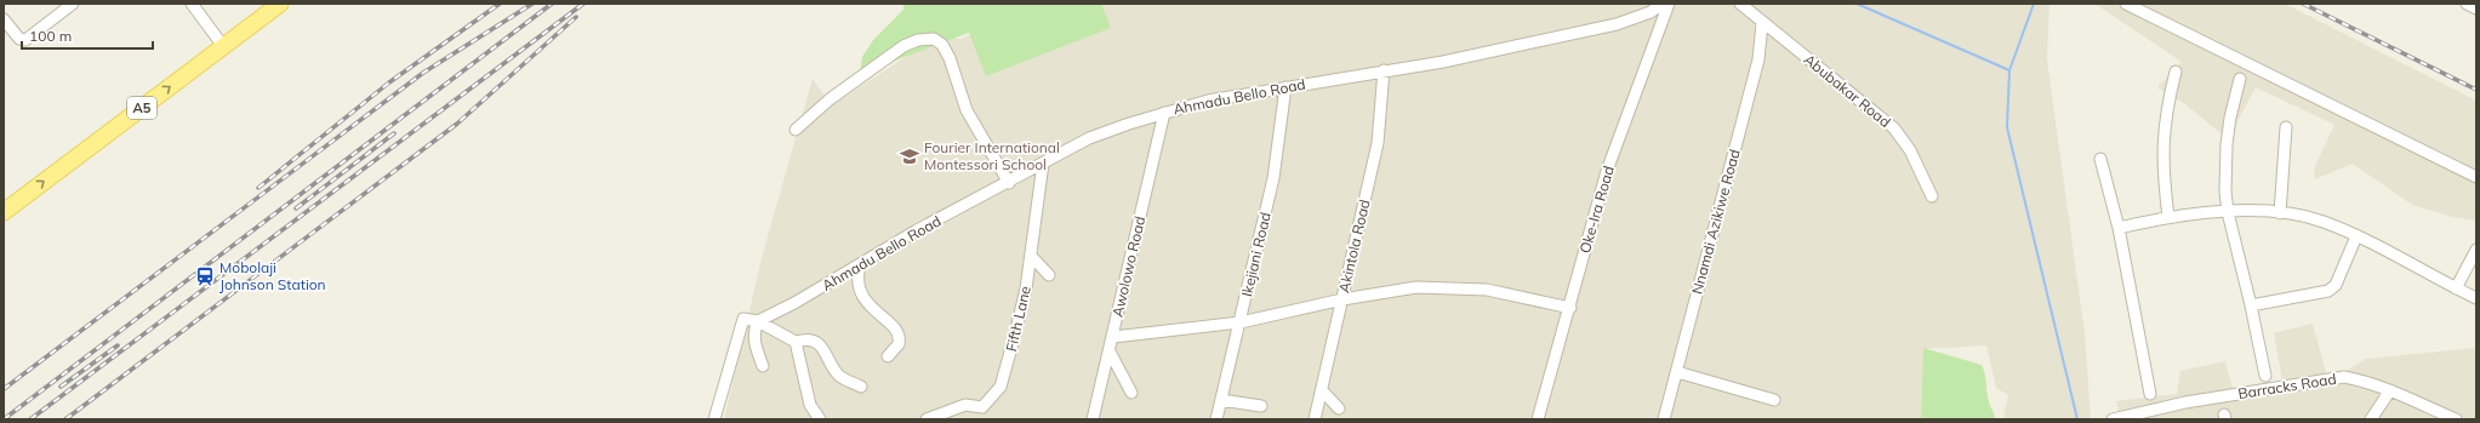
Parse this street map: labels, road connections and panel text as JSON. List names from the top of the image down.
{
  "streets": {
    "main road": ["A5"],
    "street": [
      "Abubakar Road",
      "Ahmadu Bello Road",
      "Oke-Ira Road",
      "Nnamdi Azikiwe Road",
      "Akintola Road",
      "Ikejiani Road",
      "Awolowo Road",
      "Fifth Lane",
      "Barracks Road"
    ]
  },
  "crossings": [
    ["Abubakar Road", "Nnamdi Azikiwe Road"],
    ["Ahmadu Bello Road", "Akintola Road"],
    ["Ahmadu Bello Road", "Ikejiani Road"],
    ["Ahmadu Bello Road", "Awolowo Road"],
    ["Ahmadu Bello Road", "Fifth Lane"]
  ],
  "places": {
    "school or university": ["Fourier International Montessori School"],
    "station": ["Mobolaji Johnson Station"]
  },
  "scale_bar": "100 m"
}
